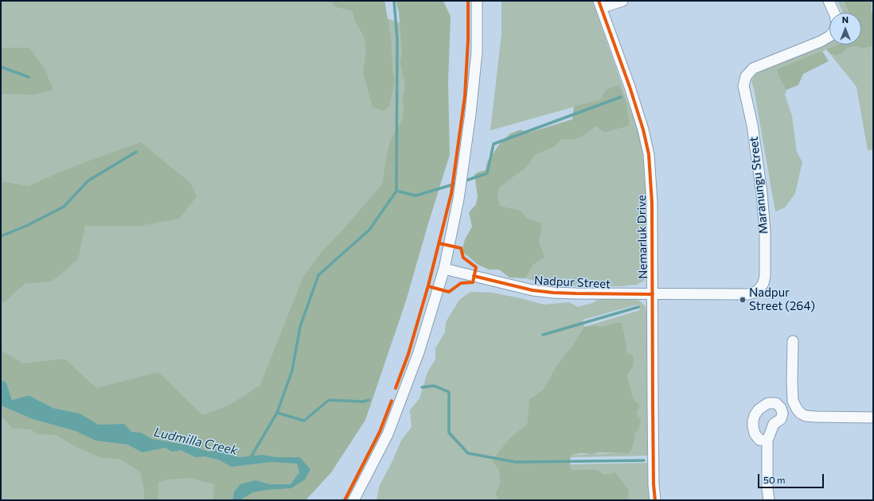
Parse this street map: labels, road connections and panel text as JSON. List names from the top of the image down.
{
  "streets": {
    "street": ["Maranungu Street", "Nemarluk Drive", "Nadpur Street"]
  },
  "crossings": [
    ["Maranungu Street", "Nemarluk Drive"],
    ["Maranungu Street", "Nadpur Street"],
    ["Nemarluk Drive", "Nadpur Street"]
  ],
  "water": ["Ludmilla Creek"],
  "places": ["Nadpur Street (264)"],
  "scale_bar": "50 m",
  "north": "top"
}
